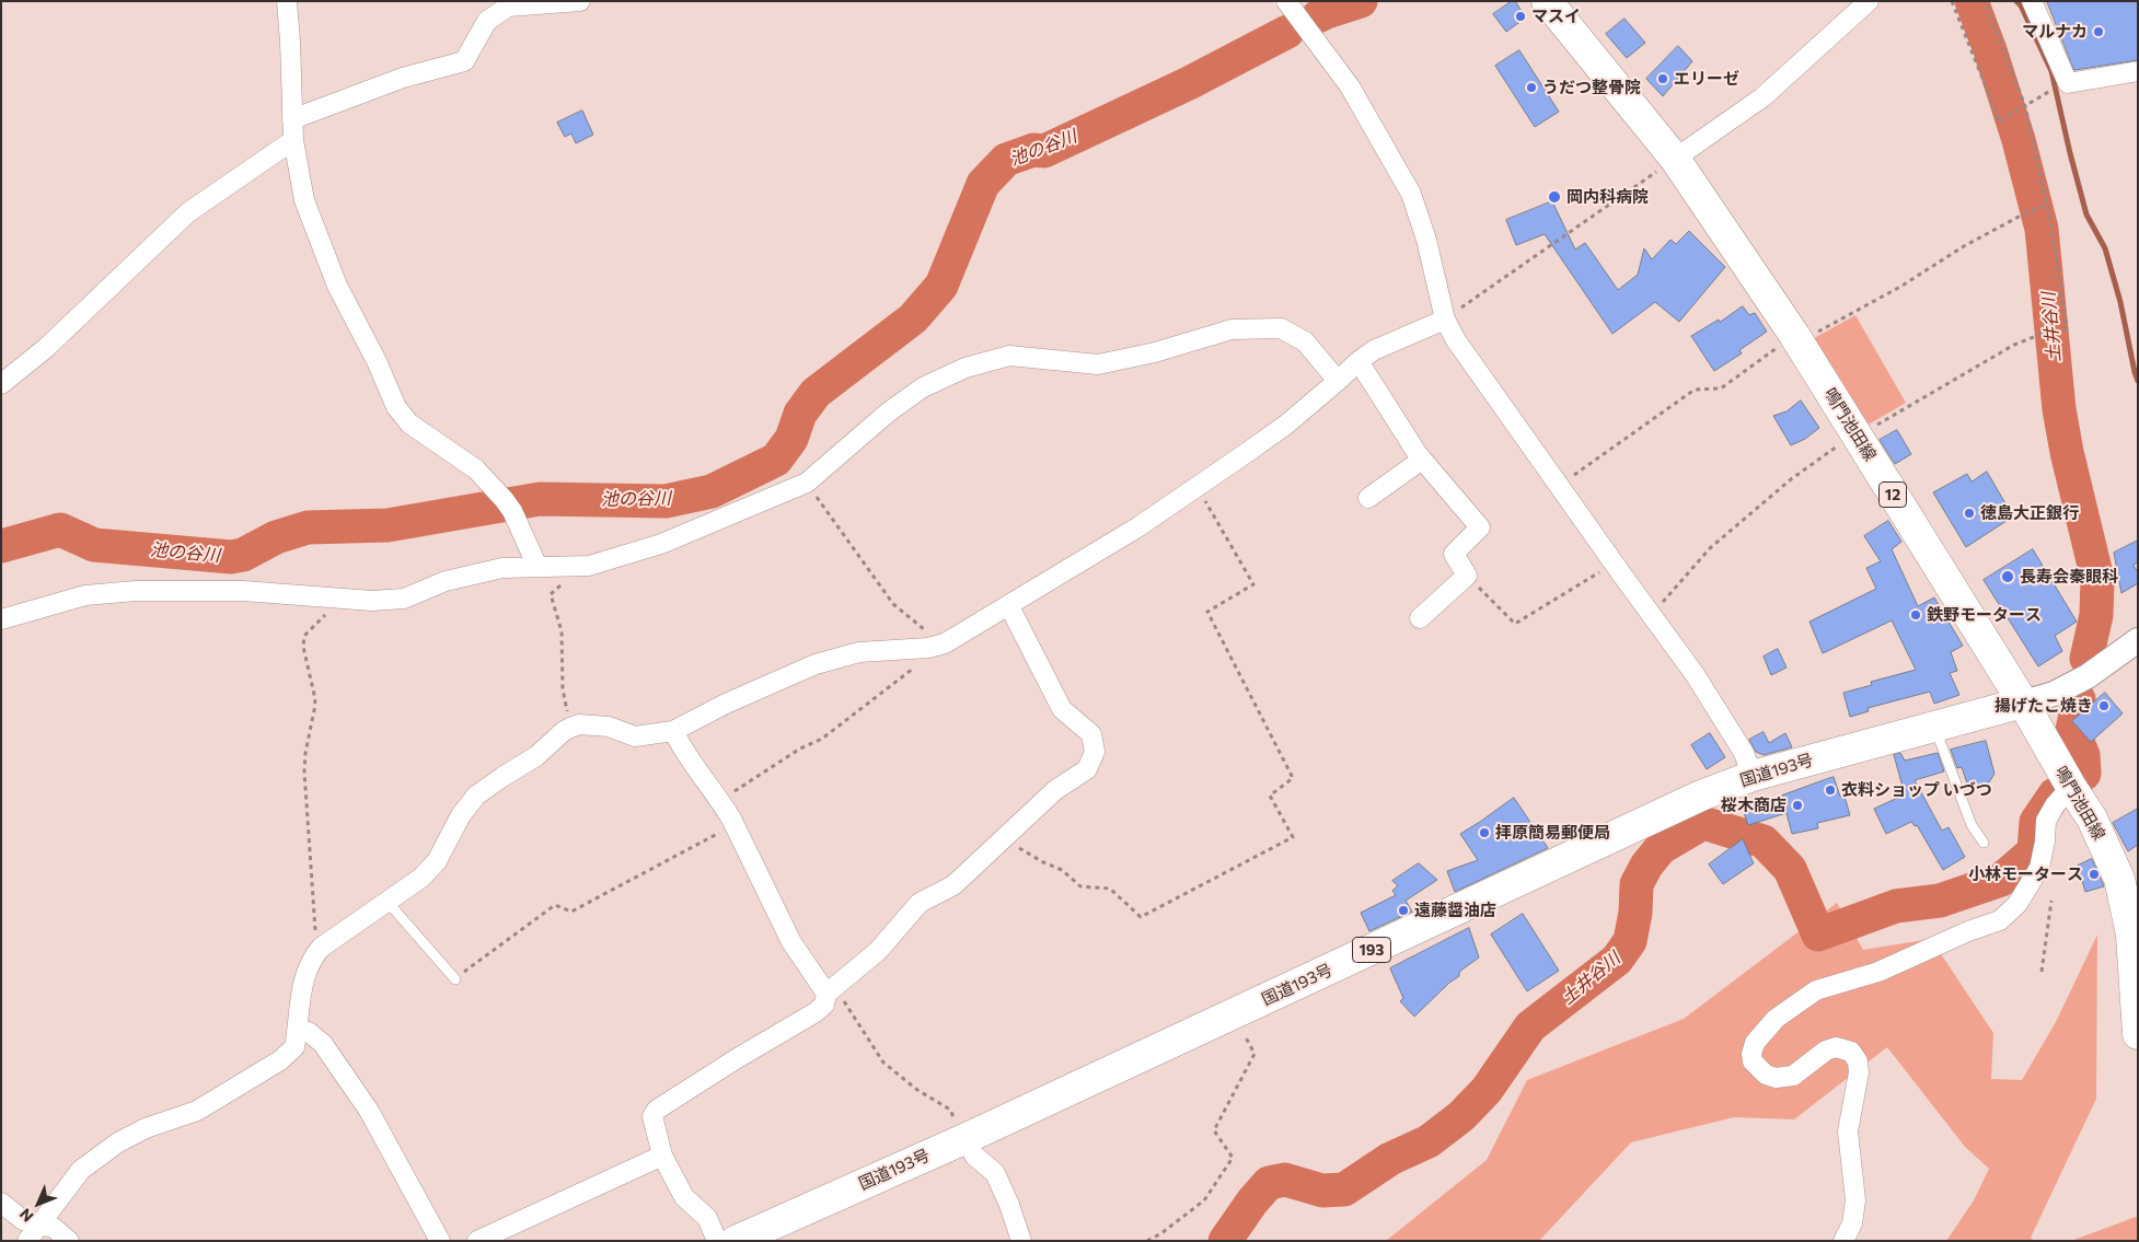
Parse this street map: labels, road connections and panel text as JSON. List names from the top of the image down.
{
  "streets": {
    "main road": [
      "鳴門池田線",
      "12",
      "国道193号",
      "193"
    ]
  },
  "crossings": [
    ["鳴門池田線", "国道193号"]
  ],
  "water": ["池の谷川", "土井谷川"],
  "places": [
    "マスイ",
    "マルナカ",
    "エリーゼ",
    "うだつ整骨院",
    "岡内科病院",
    "徳島大正銀行",
    "長寿会秦眼科",
    "鉄野モータース",
    "揚げたこ焼き",
    "衣料ショップ いづつ",
    "桜木商店",
    "拝原簡易郵便局",
    "小林モータース",
    "遠藤醤油店"
  ],
  "north": "bottom left"
}
